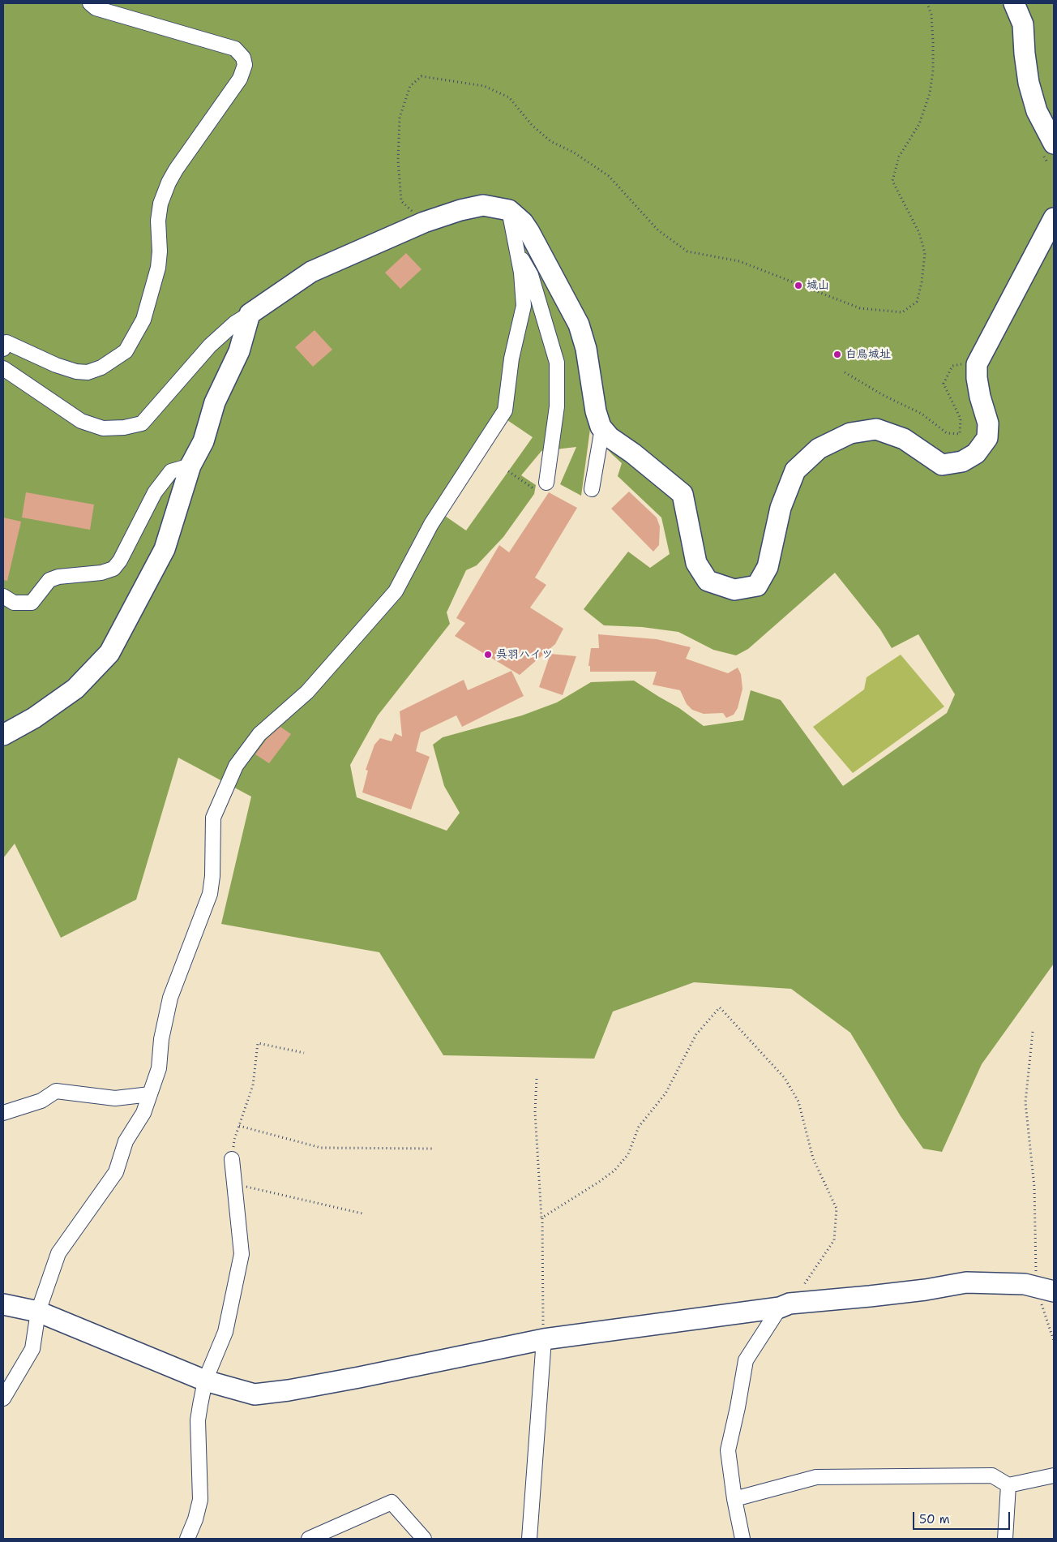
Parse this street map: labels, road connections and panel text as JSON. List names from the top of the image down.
{
  "places": ["城山", "白鳥城址", "呉羽ハイツ"],
  "scale_bar": "50 m"
}
